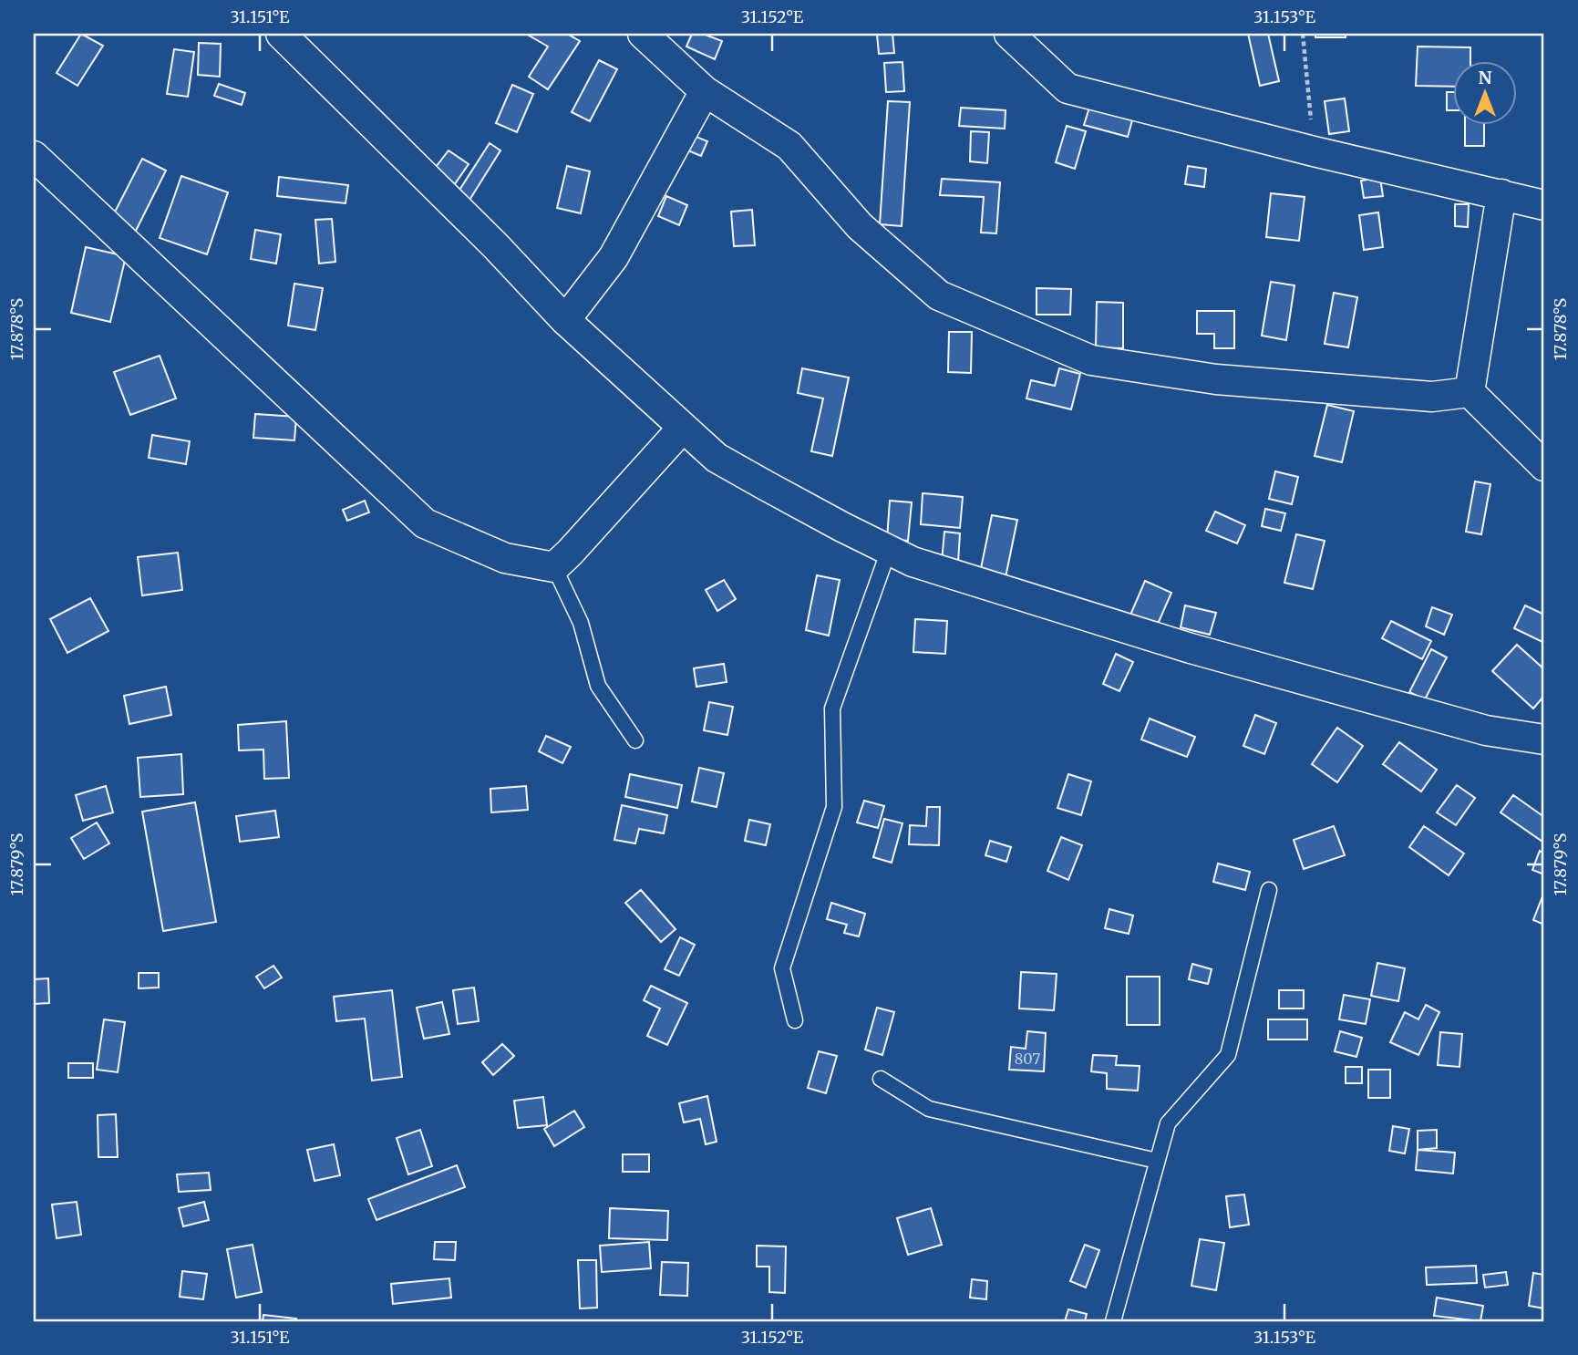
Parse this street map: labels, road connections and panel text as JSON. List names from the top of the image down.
{
  "house_numbers": ["807"],
  "north": "top",
  "coordinates": [
    "31.151°E",
    "31.152°E",
    "31.153°E",
    "17.878°S",
    "17.879°S"
  ]
}
